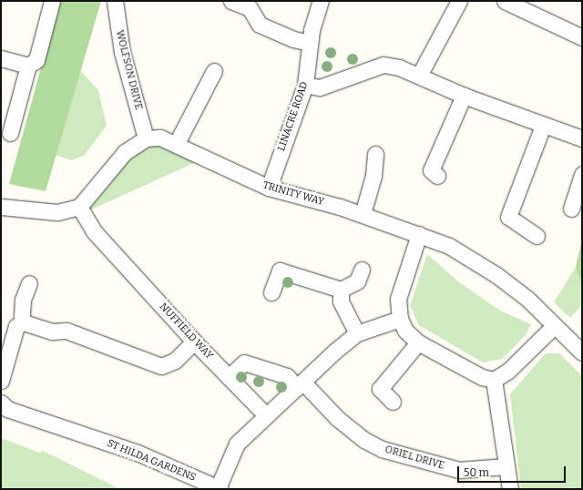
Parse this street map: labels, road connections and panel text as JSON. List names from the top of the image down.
{
  "streets": {
    "street": [
      "WOLFSON DRIVE",
      "LINACRE ROAD",
      "TRINITY WAY",
      "NUFFIELD WAY",
      "ORIEL DRIVE",
      "ST HILDA GARDENS"
    ]
  },
  "crossings": [
    ["WOLFSON DRIVE", "TRINITY WAY"],
    ["LINACRE ROAD", "TRINITY WAY"],
    ["NUFFIELD WAY", "ORIEL DRIVE"],
    ["NUFFIELD WAY", "ST HILDA GARDENS"]
  ],
  "scale_bar": "50 m"
}
